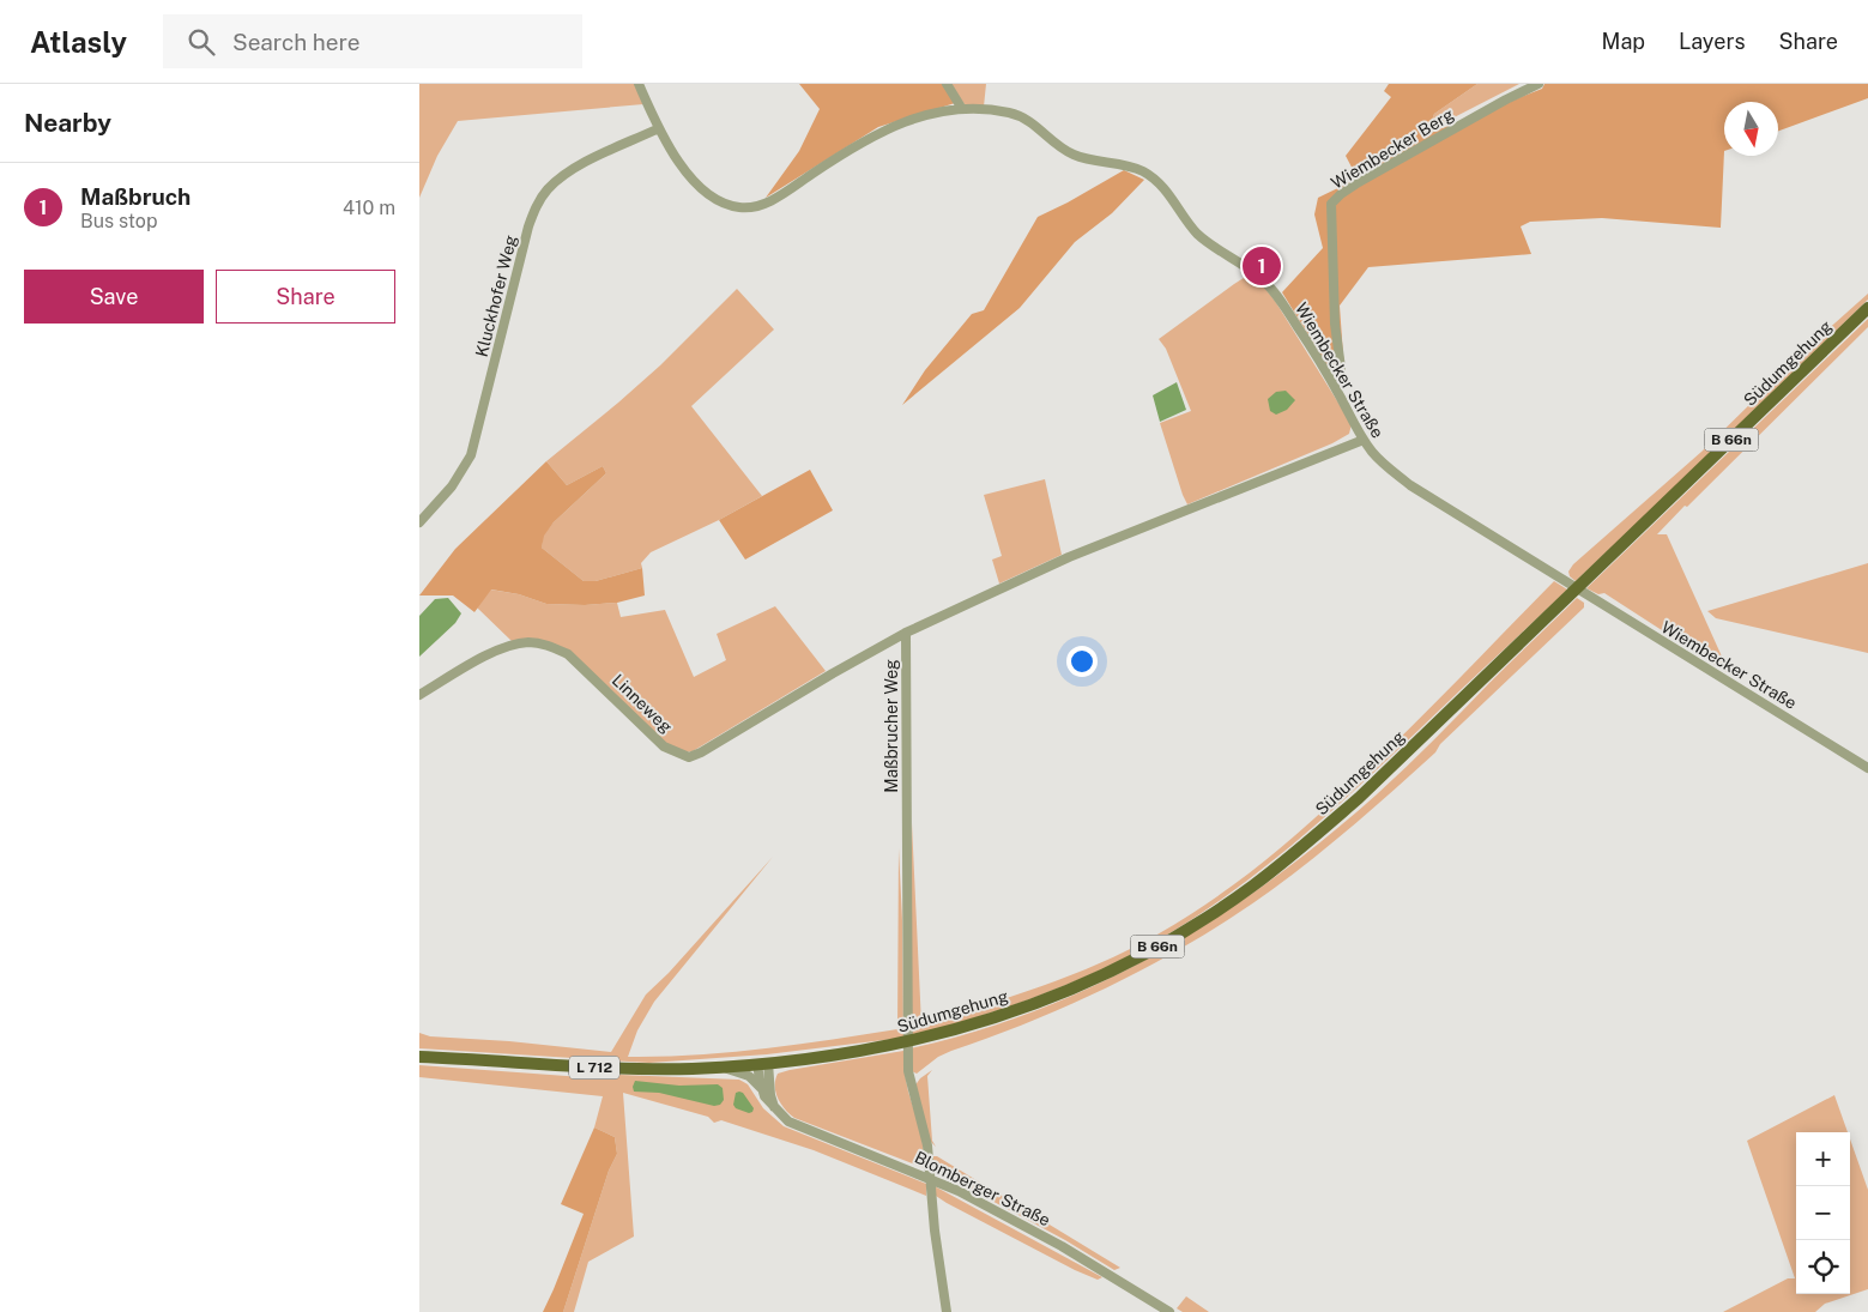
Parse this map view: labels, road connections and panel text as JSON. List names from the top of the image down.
{
  "streets": {
    "main road": ["Südumgehung", "B 66n", "L 712"],
    "street": [
      "Wiembecker Berg",
      "Kluckhofer Weg",
      "Wiembecker Straße",
      "Linneweg",
      "Maßbrucher Weg",
      "Blomberger Straße"
    ]
  },
  "crossings": [
    ["Wiembecker Berg", "Wiembecker Straße"],
    ["Kluckhofer Weg", "Wiembecker Straße"],
    ["Südumgehung", "L 712"],
    ["Südumgehung", "Blomberger Straße"],
    ["Linneweg", "Maßbrucher Weg"],
    ["L 712", "Blomberger Straße"]
  ],
  "north": "bottom",
  "page": {
    "header": "Atlasly",
    "search": "Search here",
    "nav": ["Map", "Layers", "Share"],
    "heading": "Nearby",
    "list": [
      {
        "mark": "1",
        "name": "Maßbruch",
        "note": "Bus stop",
        "value": "410 m"
      }
    ],
    "pins": "1",
    "buttons": ["Save", "Share"],
    "map_buttons": ["+", "−"]
  }
}
